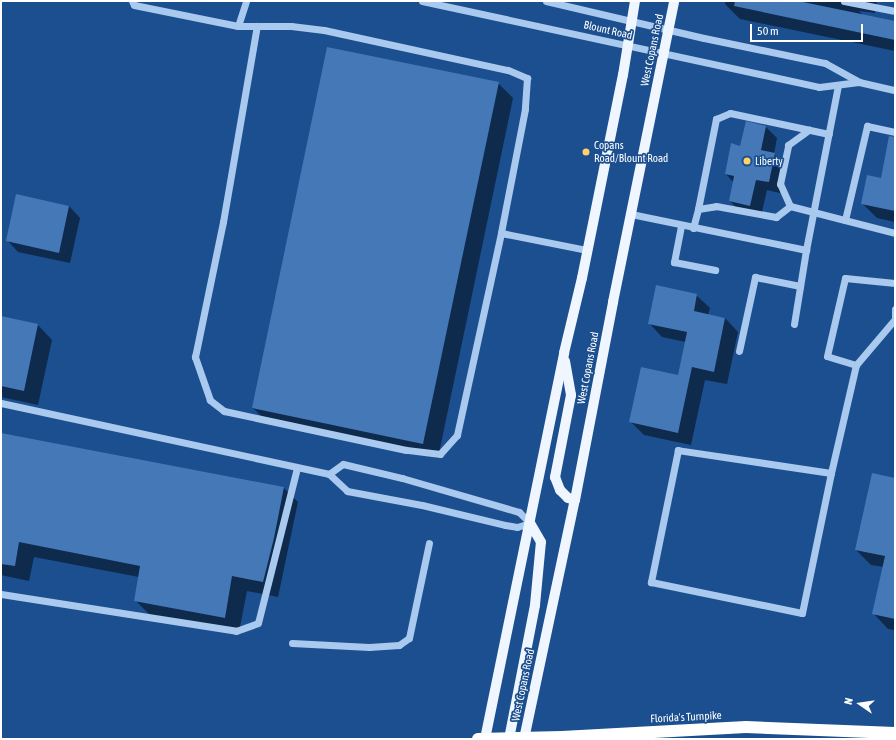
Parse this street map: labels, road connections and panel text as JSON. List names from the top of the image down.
{
  "streets": {
    "highway": ["Florida's Turnpike"],
    "main road": ["West Copans Road"],
    "street": ["Blount Road"]
  },
  "crossings": [
    ["Blount Road", "West Copans Road"]
  ],
  "places": ["Copans Road/Blount Road", "Liberty"],
  "scale_bar": "50 m",
  "north": "left"
}
